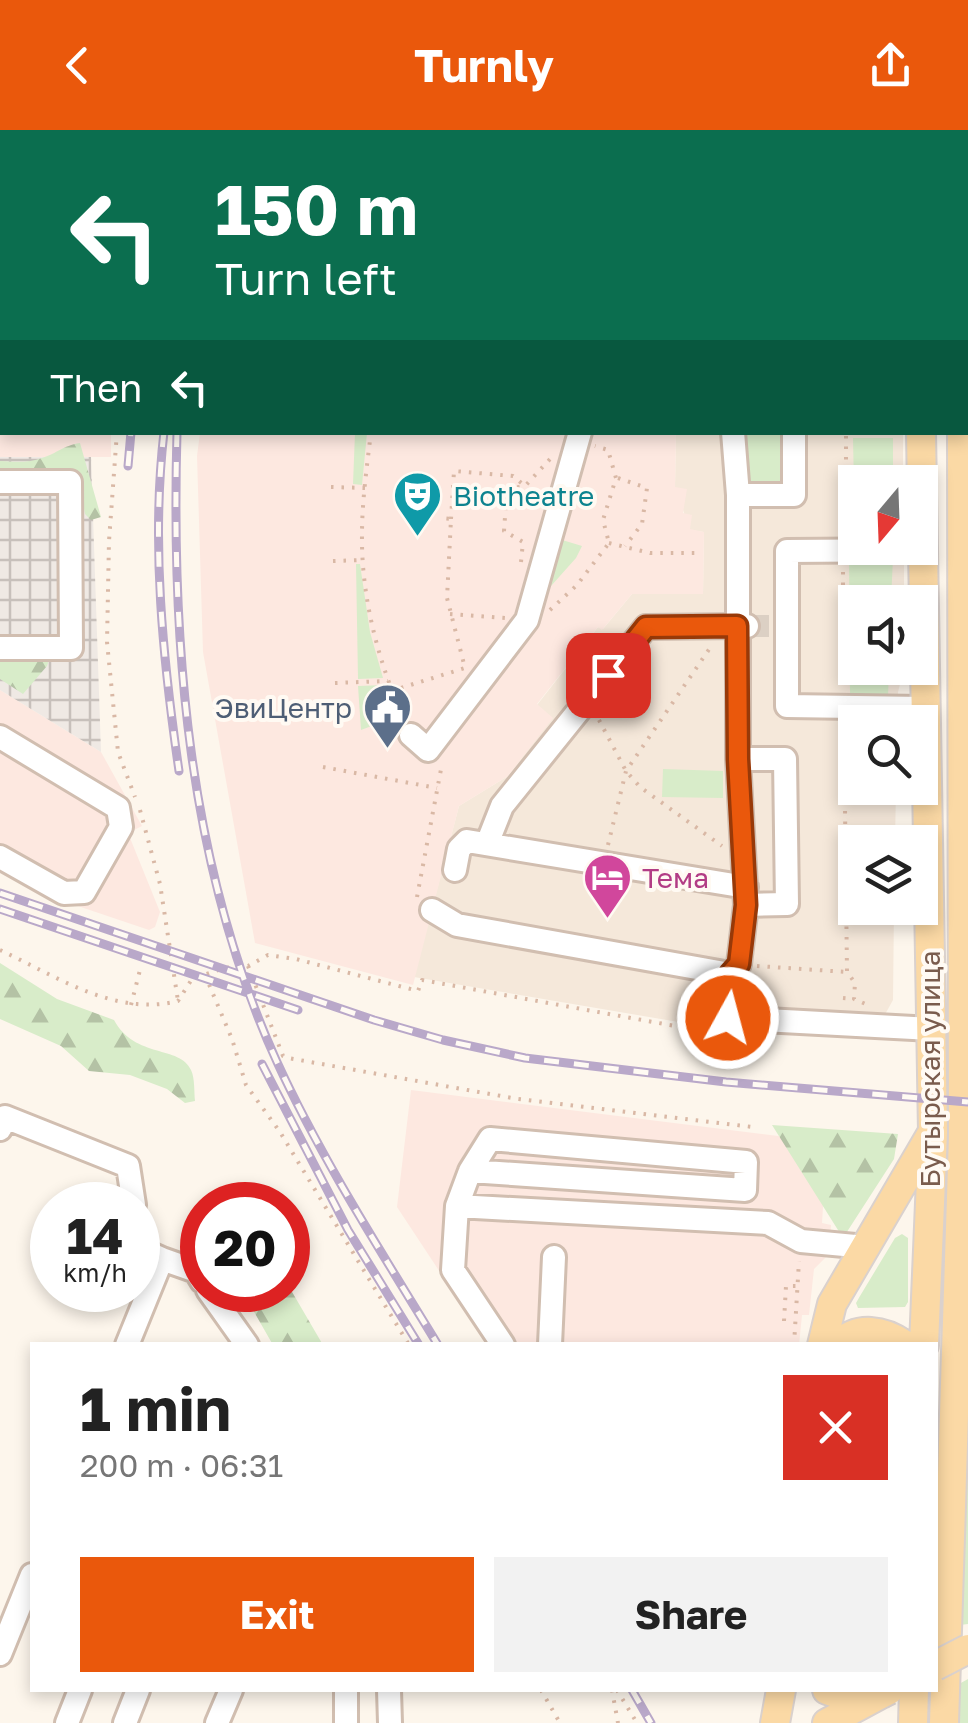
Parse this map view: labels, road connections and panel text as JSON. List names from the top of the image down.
{
  "streets": {
    "main road": ["Бутырская улица"]
  },
  "places": {
    "theatre": ["Biotheatre"],
    "public building": ["ЭвиЦентр"],
    "hotel": ["Тема"]
  },
  "north": "bottom",
  "page": {
    "header": "Turnly",
    "turn": ["150 m", "Turn left"],
    "then": "Then",
    "speed": "14 km/h",
    "limit": "20",
    "heading": ["1 min", "200 m · 06:31"],
    "buttons": ["Exit", "Share"]
  }
}
